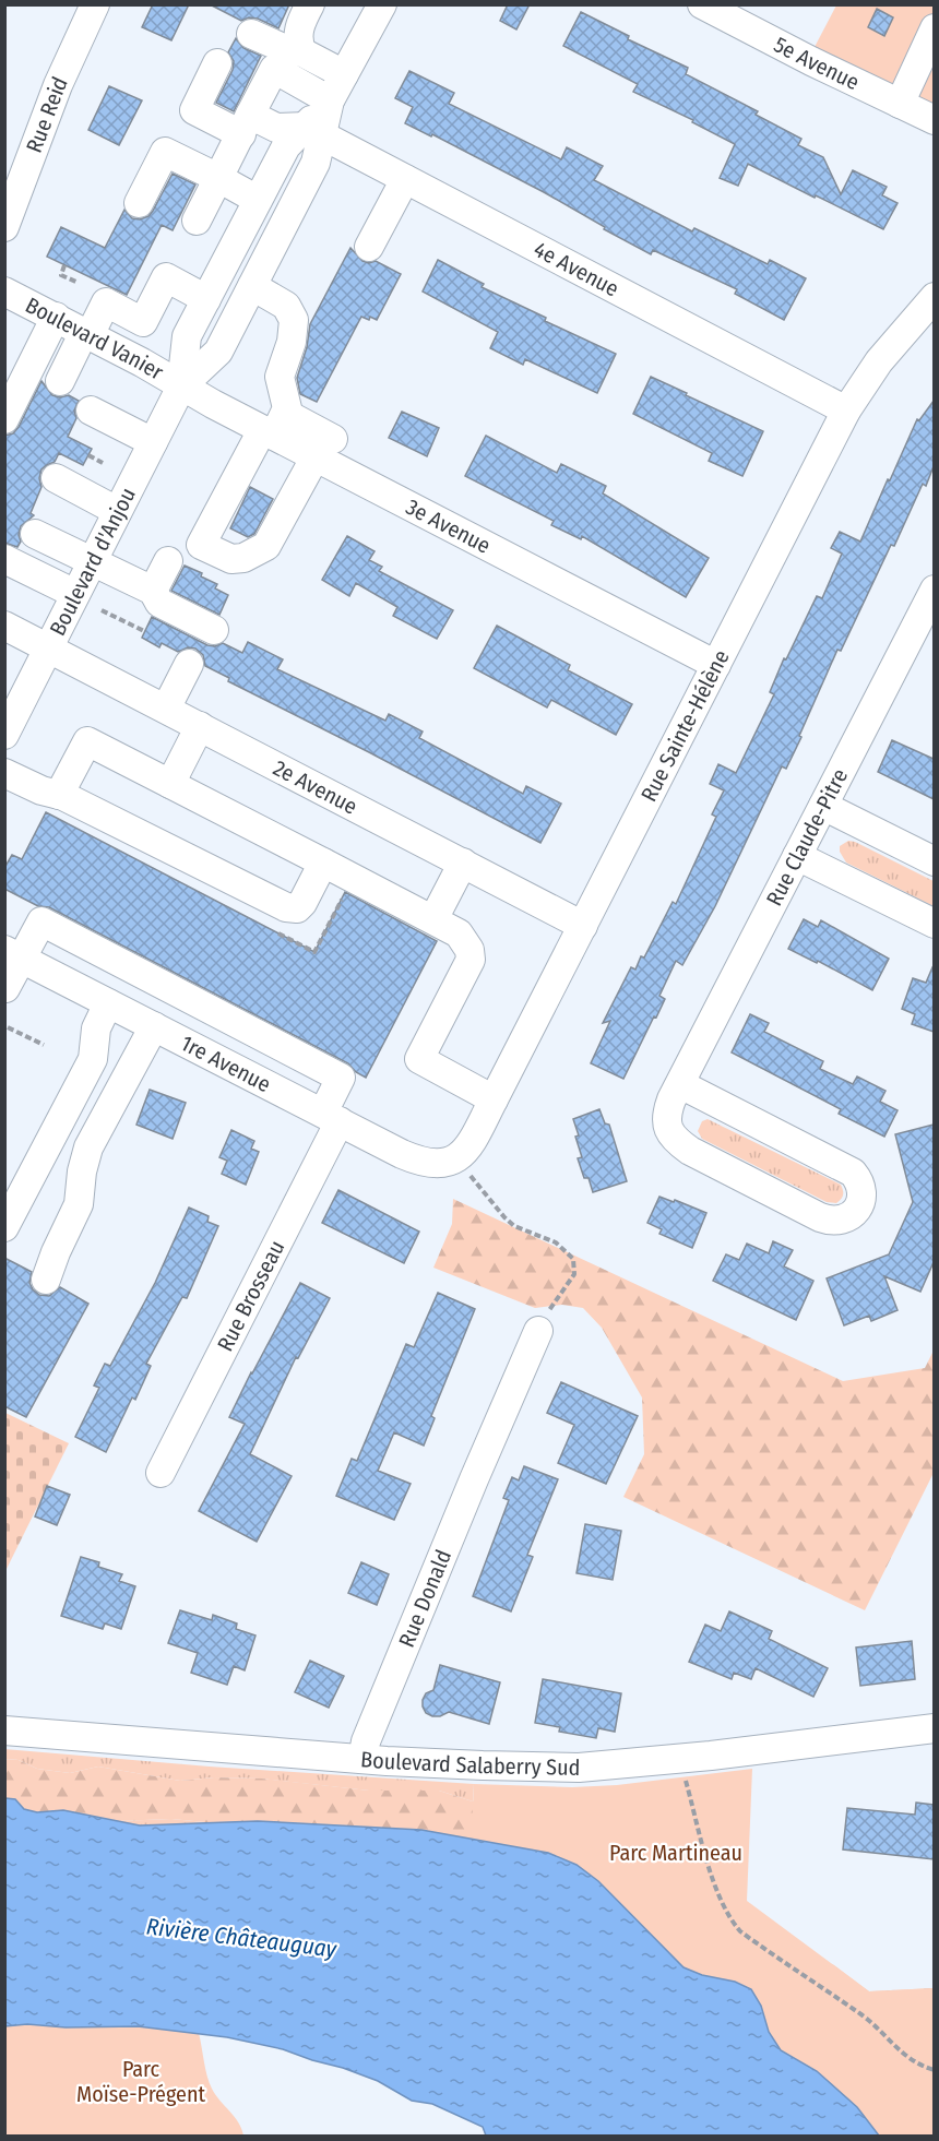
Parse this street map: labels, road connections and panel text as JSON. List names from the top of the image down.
{
  "streets": {
    "street": [
      "5e Avenue",
      "Rue Reid",
      "4e Avenue",
      "Boulevard Vanier",
      "3e Avenue",
      "Boulevard d'Anjou",
      "Rue Sainte-Hélène",
      "2e Avenue",
      "Rue Claude-Pitre",
      "1re Avenue",
      "Rue Brosseau",
      "Rue Donald",
      "Boulevard Salaberry Sud"
    ]
  },
  "crossings": [
    ["4e Avenue", "Boulevard d'Anjou"],
    ["4e Avenue", "Rue Sainte-Hélène"],
    ["Boulevard Vanier", "3e Avenue"],
    ["Boulevard Vanier", "Boulevard d'Anjou"],
    ["3e Avenue", "Boulevard d'Anjou"],
    ["3e Avenue", "Rue Sainte-Hélène"],
    ["Boulevard d'Anjou", "2e Avenue"],
    ["Rue Sainte-Hélène", "2e Avenue"],
    ["Rue Sainte-Hélène", "1re Avenue"],
    ["1re Avenue", "Rue Brosseau"],
    ["Rue Donald", "Boulevard Salaberry Sud"]
  ],
  "water": ["Rivière Châteauguay"],
  "parks": ["Parc Martineau", "Parc Moïse-Prégent"]
}
